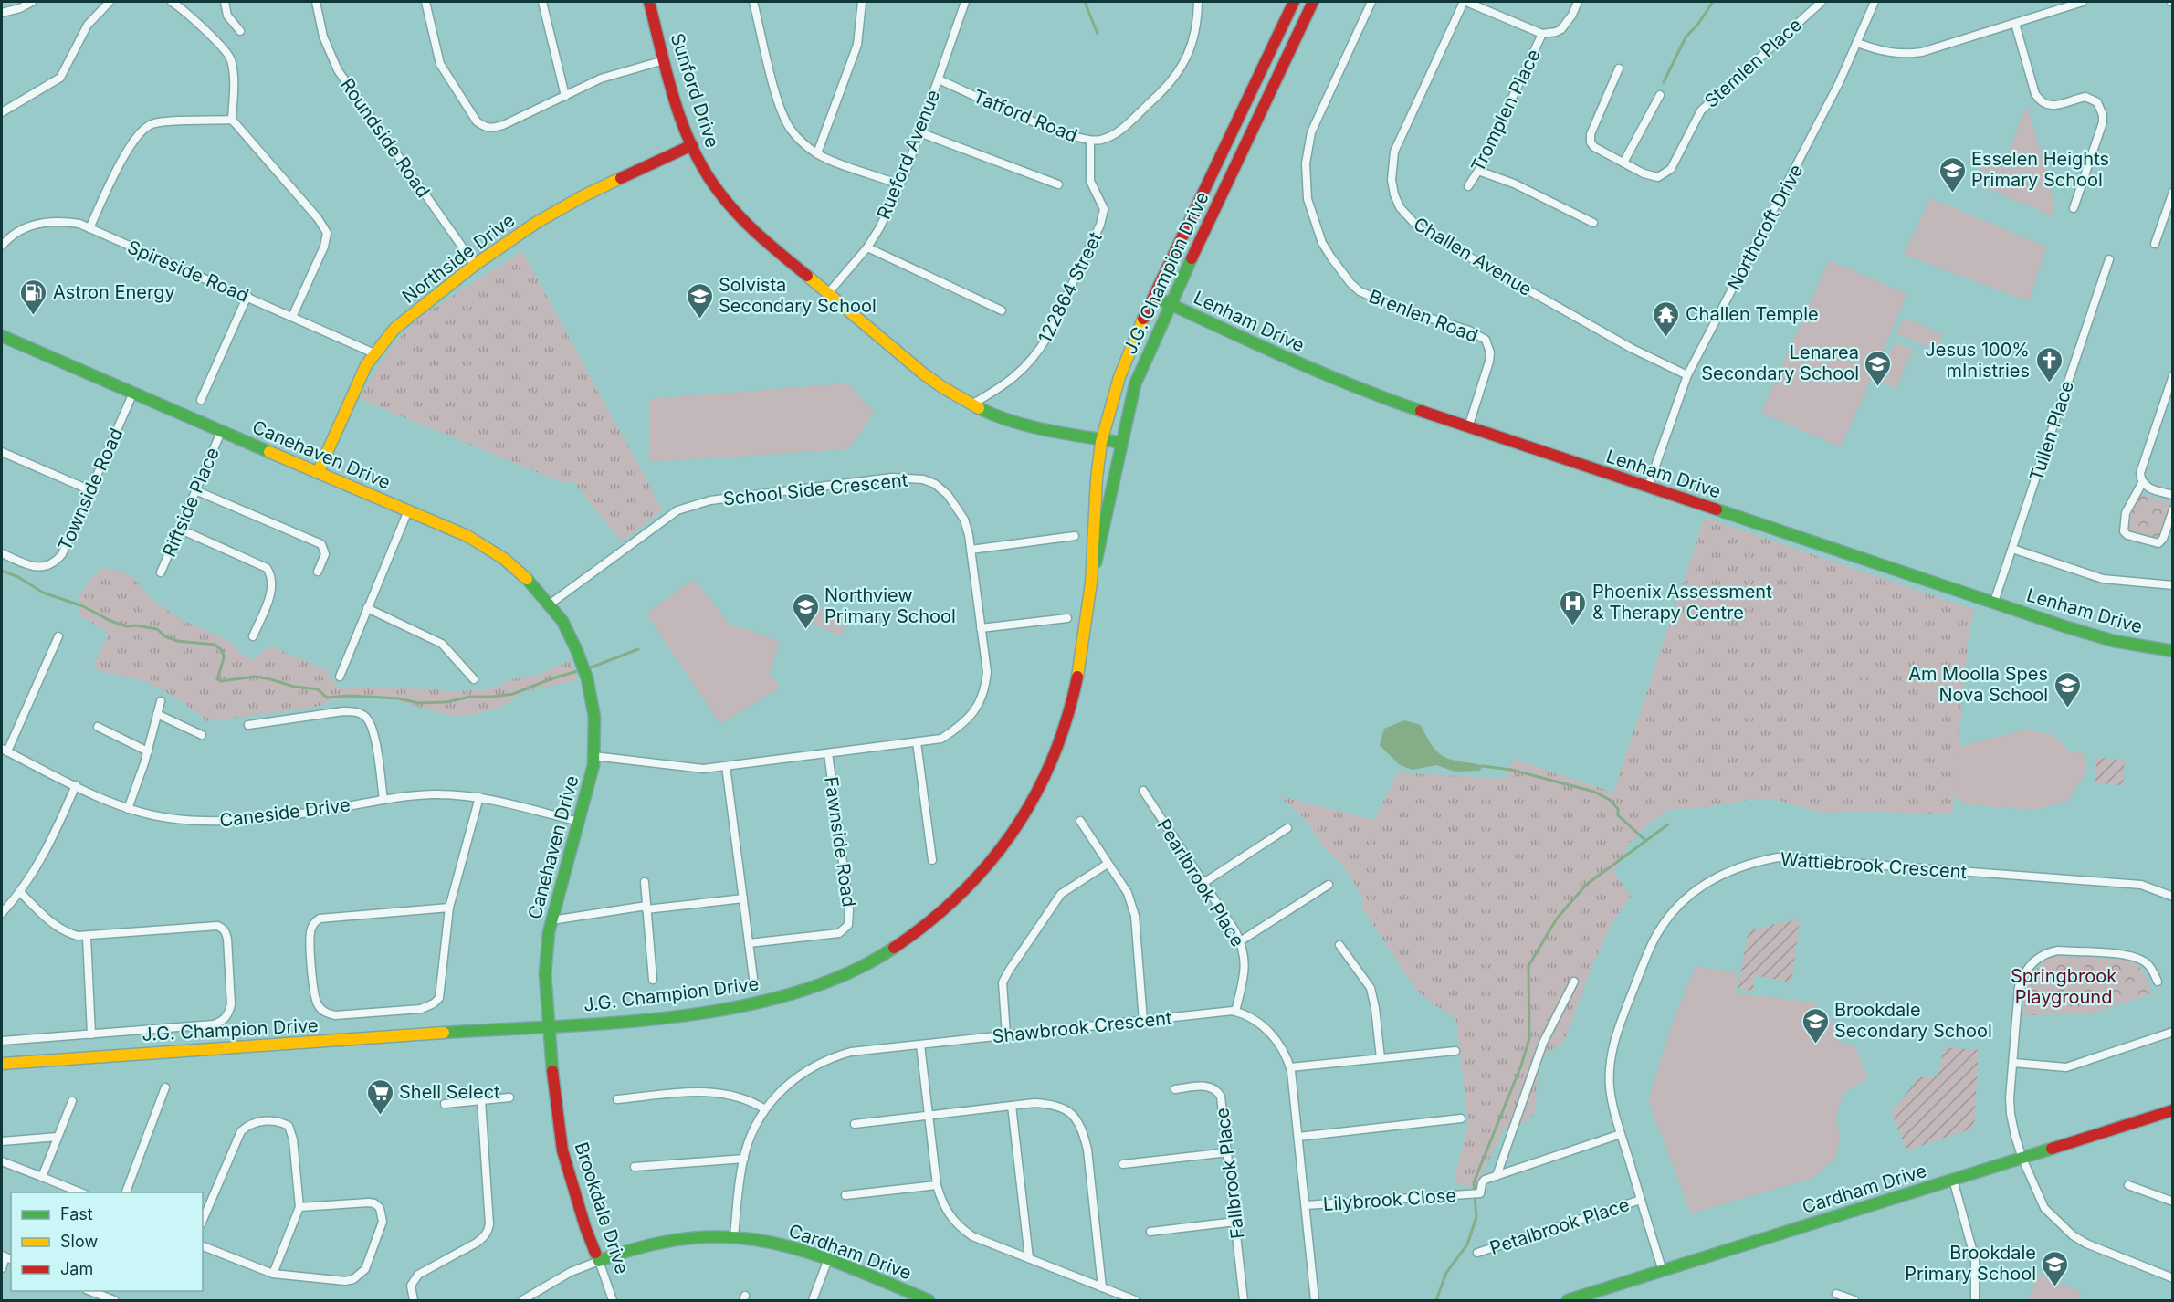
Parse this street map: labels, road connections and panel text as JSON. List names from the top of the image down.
{
  "streets": {
    "street": [
      "Stemlen Place",
      "Sunford Drive",
      "Tromplen Place",
      "Tatford Road",
      "Roundside Road",
      "Rueford Avenue",
      "Northcroft Drive",
      "Challen Avenue",
      "Northside Drive",
      "Spireside Road",
      "J.G. Champion Drive",
      "122864 Street",
      "Brenlen Road",
      "Lenham Drive",
      "Tullen Place",
      "Canehaven Drive",
      "Townside Road",
      "School Side Crescent",
      "Riftside Place",
      "Caneside Drive",
      "Fawnside Road",
      "Wattlebrook Crescent",
      "Pearlbrook Place",
      "Shawbrook Crescent",
      "Fallbrook Place",
      "Cardham Drive",
      "Lilybrook Close",
      "Brookdale Drive",
      "Petalbrook Place"
    ]
  },
  "crossings": [
    ["Sunford Drive", "Rueford Avenue"],
    ["Sunford Drive", "Northside Drive"],
    ["Sunford Drive", "J.G. Champion Drive"],
    ["Sunford Drive", "122864 Street"],
    ["Tromplen Place", "Challen Avenue"],
    ["Tatford Road", "Rueford Avenue"],
    ["Tatford Road", "122864 Street"],
    ["Roundside Road", "Northside Drive"],
    ["Northcroft Drive", "Challen Avenue"],
    ["Northcroft Drive", "Lenham Drive"],
    ["Northside Drive", "Spireside Road"],
    ["Northside Drive", "Canehaven Drive"],
    ["J.G. Champion Drive", "Lenham Drive"],
    ["J.G. Champion Drive", "Canehaven Drive"],
    ["J.G. Champion Drive", "Brookdale Drive"],
    ["Brenlen Road", "Lenham Drive"],
    ["Lenham Drive", "Tullen Place"],
    ["Canehaven Drive", "Townside Road"],
    ["Canehaven Drive", "School Side Crescent"],
    ["Canehaven Drive", "Riftside Place"],
    ["Canehaven Drive", "Caneside Drive"],
    ["Canehaven Drive", "Brookdale Drive"],
    ["School Side Crescent", "Fawnside Road"],
    ["Wattlebrook Crescent", "Cardham Drive"],
    ["Wattlebrook Crescent", "Petalbrook Place"],
    ["Pearlbrook Place", "Shawbrook Crescent"],
    ["Shawbrook Crescent", "Cardham Drive"],
    ["Cardham Drive", "Brookdale Drive"]
  ],
  "parks": ["Springbrook Playground"],
  "places": {
    "school or university": [
      "Esselen Heights Primary School",
      "Solvista Secondary School",
      "Lenarea Secondary School",
      "Northview Primary School",
      "Am Moolla Spes Nova School",
      "Brookdale Secondary School",
      "Brookdale Primary School"
    ],
    "fuel station": ["Astron Energy"],
    "temple": ["Challen Temple"],
    "church": ["Jesus 100% mInistries"],
    "hospital": ["Phoenix Assessment & Therapy Centre"],
    "supermarket": ["Shell Select"]
  },
  "legend": ["Fast", "Slow", "Jam"]
}
